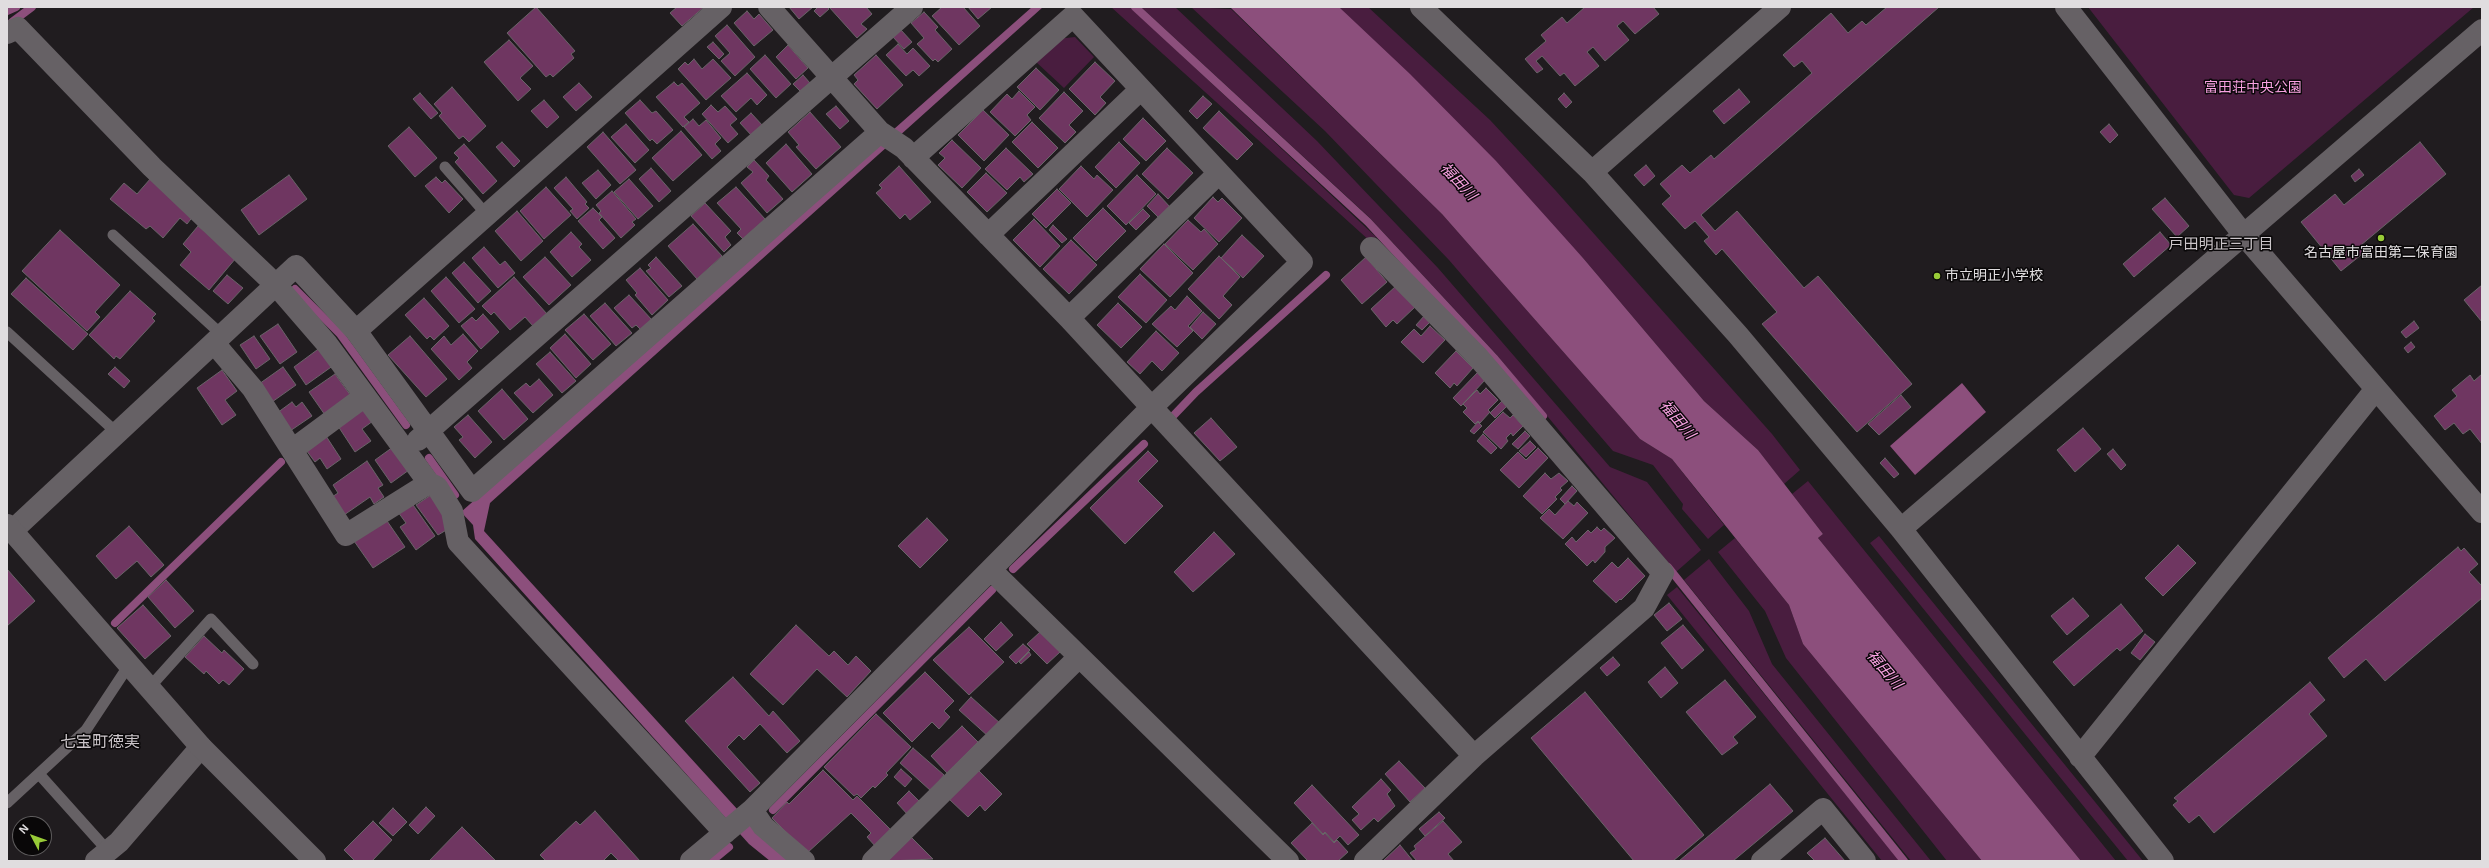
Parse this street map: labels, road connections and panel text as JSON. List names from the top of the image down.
{
  "districts": ["戸田明正三丁目", "七宝町徳実"],
  "water": ["福田川"],
  "parks": ["富田荘中央公園"],
  "places": ["名古屋市富田第二保育園", "市立明正小学校"],
  "north": "top left"
}
